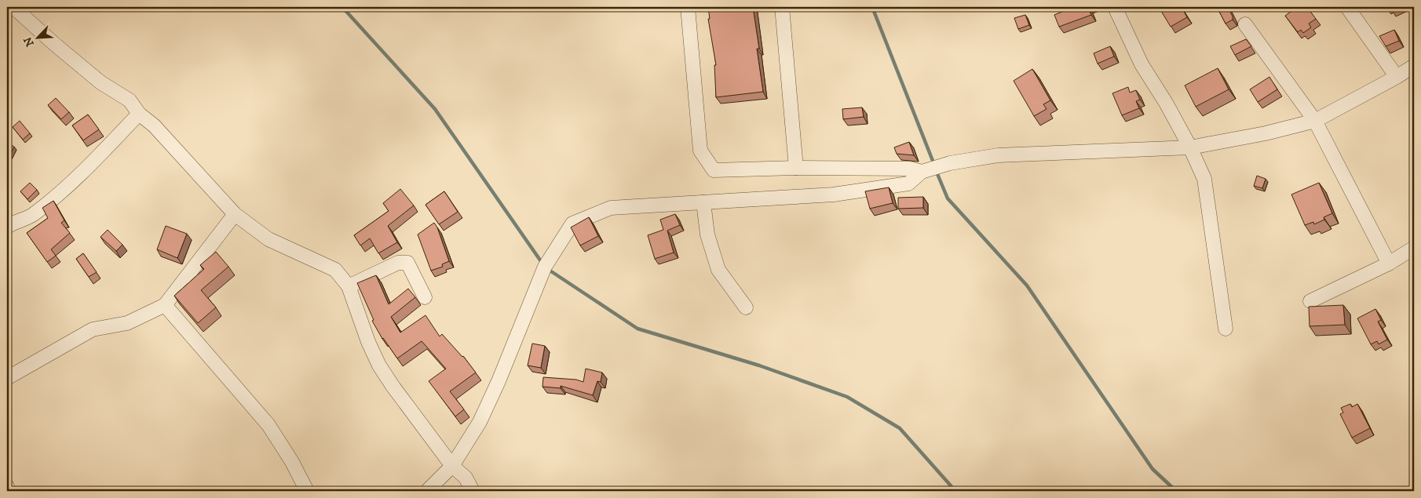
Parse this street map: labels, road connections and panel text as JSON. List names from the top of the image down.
{
  "north": "bottom left"
}
